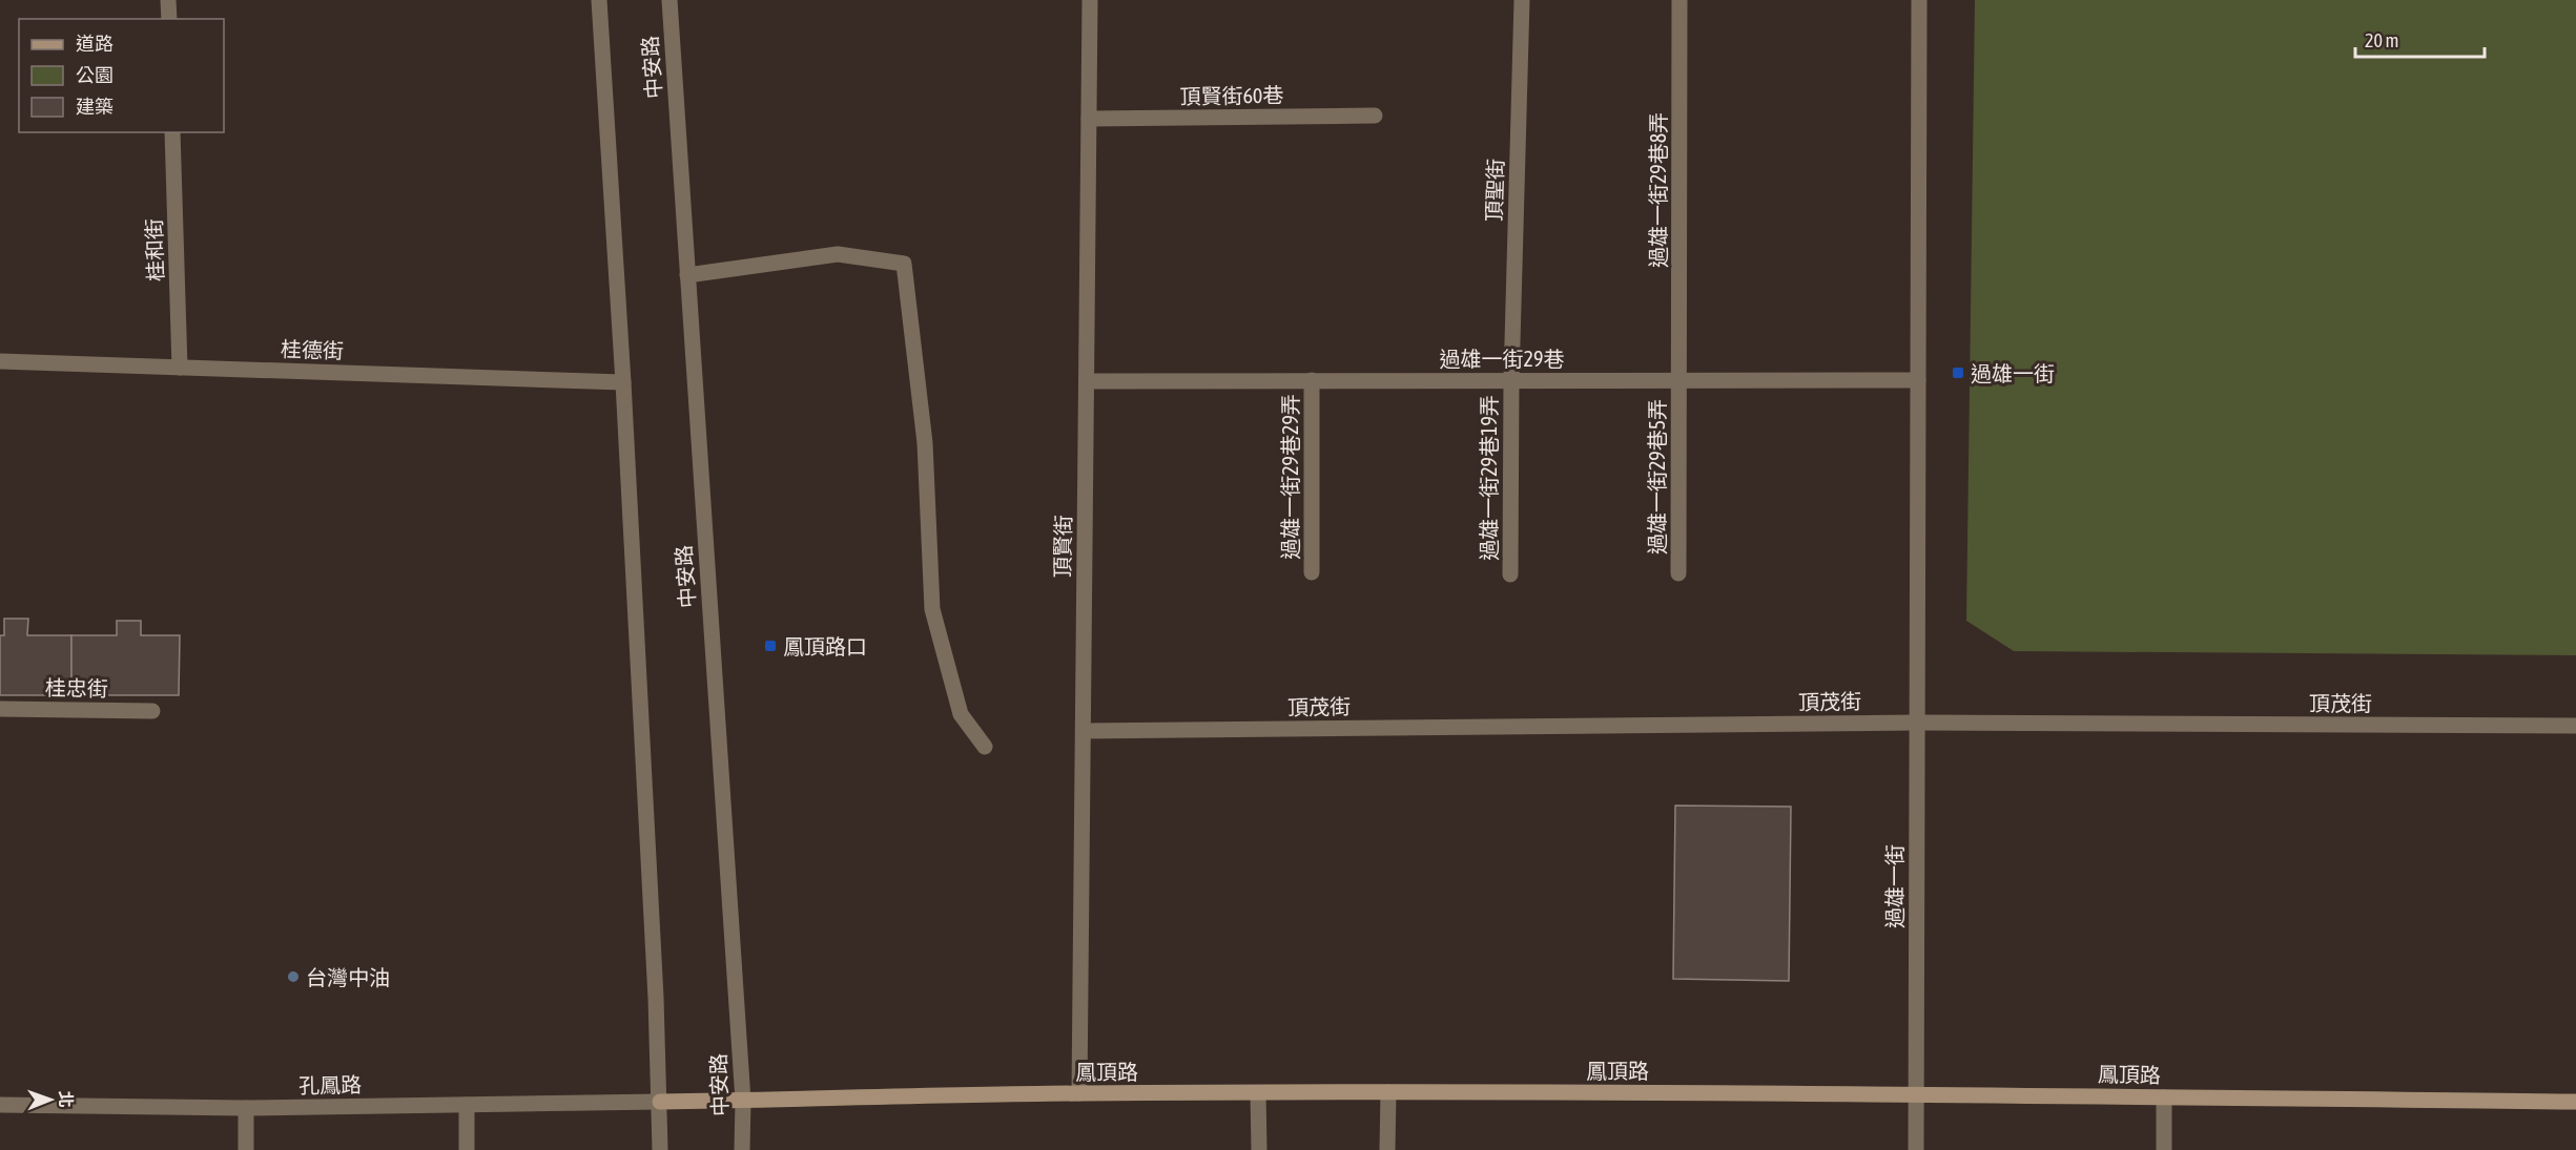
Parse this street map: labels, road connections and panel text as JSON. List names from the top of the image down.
{
  "streets": {
    "main road": ["鳳頂路"],
    "street": [
      "中安路",
      "頂賢街60巷",
      "頂聖街",
      "過雄一街29巷8弄",
      "桂和街",
      "桂德街",
      "過雄一街29巷",
      "過雄一街29巷29弄",
      "過雄一街29巷5弄",
      "過雄一街29巷19弄",
      "頂賢街",
      "桂忠街",
      "頂茂街",
      "過雄一街",
      "孔鳳路"
    ]
  },
  "crossings": [
    ["中安路", "鳳頂路"],
    ["頂賢街60巷", "頂賢街"],
    ["頂聖街", "過雄一街29巷"],
    ["頂聖街", "過雄一街29巷19弄"],
    ["過雄一街29巷8弄", "過雄一街29巷"],
    ["過雄一街29巷8弄", "過雄一街29巷5弄"],
    ["桂和街", "桂德街"],
    ["過雄一街29巷", "過雄一街29巷29弄"],
    ["過雄一街29巷", "過雄一街29巷5弄"],
    ["過雄一街29巷", "過雄一街29巷19弄"],
    ["過雄一街29巷", "頂賢街"],
    ["過雄一街29巷", "過雄一街"],
    ["頂賢街", "頂茂街"],
    ["頂賢街", "鳳頂路"],
    ["頂茂街", "過雄一街"],
    ["過雄一街", "鳳頂路"],
    ["鳳頂路", "孔鳳路"]
  ],
  "places": {
    "transit": ["過雄一街", "鳳頂路口"],
    "other": ["台灣中油"]
  },
  "legend": ["道路", "公園", "建築"],
  "scale_bar": "20 m",
  "north": "right"
}
